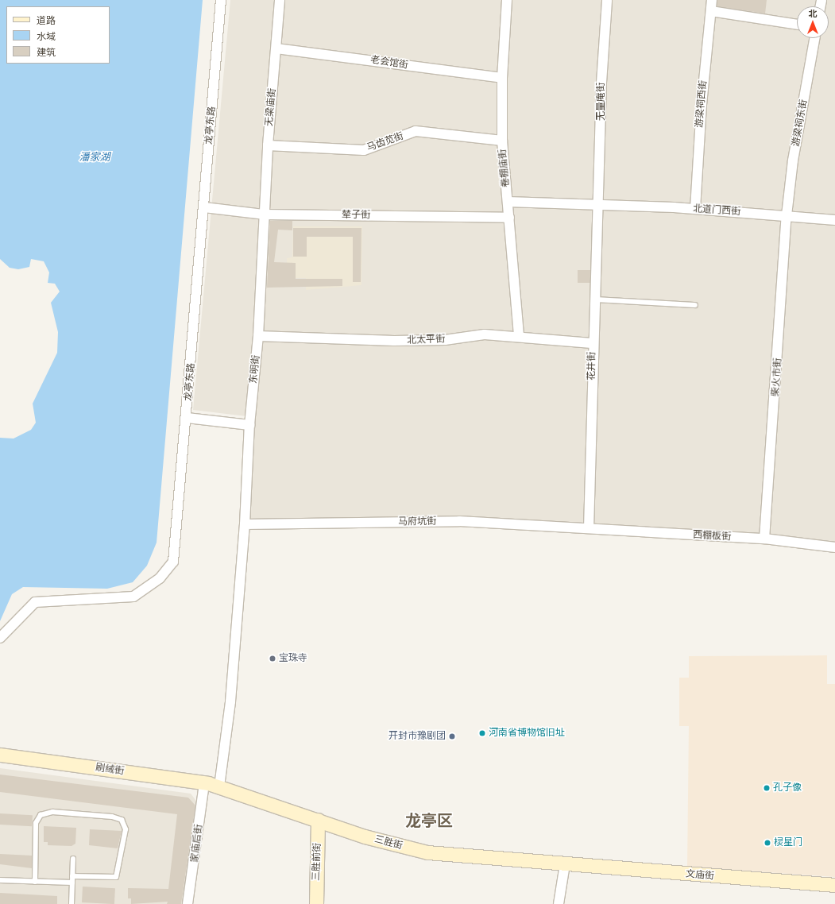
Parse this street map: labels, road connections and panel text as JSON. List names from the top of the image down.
{
  "streets": {
    "street": [
      "老会馆街",
      "无量庵街",
      "游梁祠西街",
      "无梁庙街",
      "游梁祠东街",
      "龙亭东路",
      "马齿苋街",
      "卷棚庙街",
      "北道门西街",
      "辇子街",
      "北太平街",
      "花井街",
      "东明街",
      "柴火市街",
      "马府坑街",
      "西棚板街",
      "刷绒街",
      "三胜街",
      "家庙后街",
      "三胜前街",
      "文庙街"
    ]
  },
  "crossings": [
    ["老会馆街", "无梁庙街"],
    ["老会馆街", "卷棚庙街"],
    ["无量庵街", "北道门西街"],
    ["无量庵街", "花井街"],
    ["游梁祠西街", "北道门西街"],
    ["无梁庙街", "马齿苋街"],
    ["无梁庙街", "辇子街"],
    ["无梁庙街", "东明街"],
    ["游梁祠东街", "北道门西街"],
    ["游梁祠东街", "柴火市街"],
    ["龙亭东路", "辇子街"],
    ["马齿苋街", "卷棚庙街"],
    ["卷棚庙街", "北道门西街"],
    ["卷棚庙街", "辇子街"],
    ["卷棚庙街", "北太平街"],
    ["北道门西街", "花井街"],
    ["北道门西街", "柴火市街"],
    ["辇子街", "东明街"],
    ["北太平街", "花井街"],
    ["北太平街", "东明街"],
    ["花井街", "马府坑街"],
    ["花井街", "西棚板街"],
    ["东明街", "马府坑街"],
    ["东明街", "刷绒街"],
    ["东明街", "三胜街"],
    ["柴火市街", "西棚板街"],
    ["马府坑街", "西棚板街"],
    ["刷绒街", "三胜街"],
    ["刷绒街", "家庙后街"],
    ["三胜街", "三胜前街"],
    ["三胜街", "文庙街"]
  ],
  "districts": ["龙亭区"],
  "water": ["潘家湖"],
  "places": [
    "宝珠寺",
    "河南省博物馆旧址",
    "开封市豫剧团",
    "孔子像",
    "棂星门"
  ],
  "legend": ["道路", "水域", "建筑"],
  "north": "top"
}
